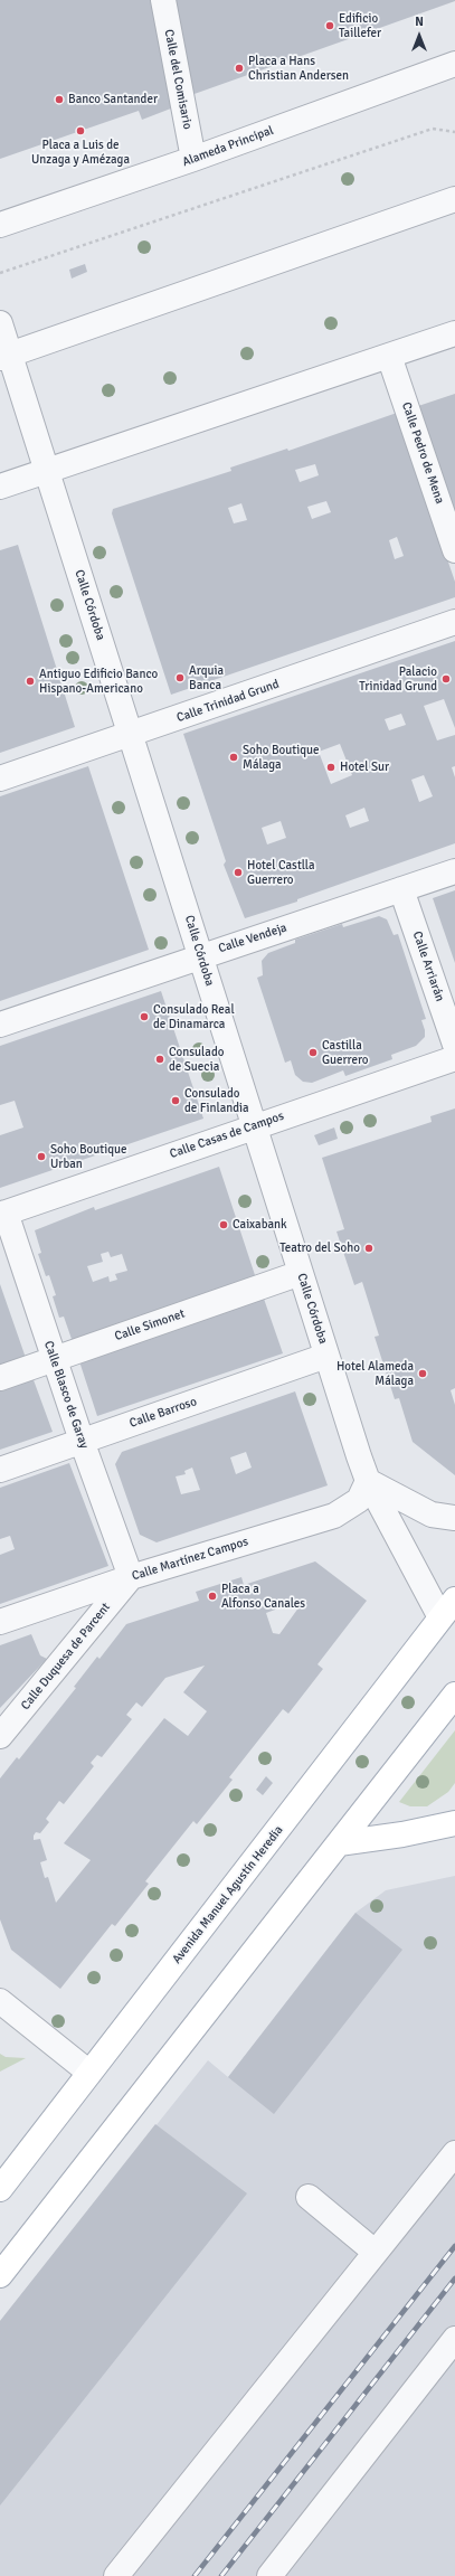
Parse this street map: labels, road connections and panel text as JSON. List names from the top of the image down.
{
  "streets": {
    "main road": ["Avenida Manuel Agustín Heredia"],
    "street": [
      "Calle del Comisario",
      "Alameda Principal",
      "Calle Pedro de Mena",
      "Calle Córdoba",
      "Calle Trinidad Grund",
      "Calle Vendeja",
      "Calle Arriarán",
      "Calle Casas de Campos",
      "Calle Simonet",
      "Calle Blasco de Garay",
      "Calle Barroso",
      "Calle Martínez Campos",
      "Calle Duquesa de Parcent"
    ]
  },
  "crossings": [
    ["Calle del Comisario", "Alameda Principal"],
    ["Calle Córdoba", "Calle Trinidad Grund"],
    ["Calle Córdoba", "Calle Vendeja"],
    ["Calle Córdoba", "Calle Casas de Campos"],
    ["Calle Córdoba", "Calle Simonet"],
    ["Calle Córdoba", "Calle Barroso"],
    ["Calle Córdoba", "Calle Martínez Campos"],
    ["Calle Córdoba", "Avenida Manuel Agustín Heredia"],
    ["Calle Vendeja", "Calle Arriarán"],
    ["Calle Casas de Campos", "Calle Blasco de Garay"],
    ["Calle Simonet", "Calle Blasco de Garay"],
    ["Calle Blasco de Garay", "Calle Barroso"],
    ["Calle Blasco de Garay", "Calle Martínez Campos"],
    ["Calle Blasco de Garay", "Calle Duquesa de Parcent"],
    ["Calle Martínez Campos", "Calle Duquesa de Parcent"]
  ],
  "places": [
    "Edificio Taillefer",
    "Placa a Hans Christian Andersen",
    "Banco Santander",
    "Placa a Luis de Unzaga y Amézaga",
    "Arquia Banca",
    "Palacio Trinidad Grund",
    "Antiguo Edificio Banco Hispano-Americano",
    "Soho Boutique Málaga",
    "Hotel Sur",
    "Hotel Castlla Guerrero",
    "Consulado Real de Dinamarca",
    "Castilla Guerrero",
    "Consulado de Suecia",
    "Consulado de Finlandia",
    "Soho Boutique Urban",
    "Caixabank",
    "Teatro del Soho",
    "Hotel Alameda Málaga",
    "Placa a Alfonso Canales"
  ],
  "north": "top"
}
